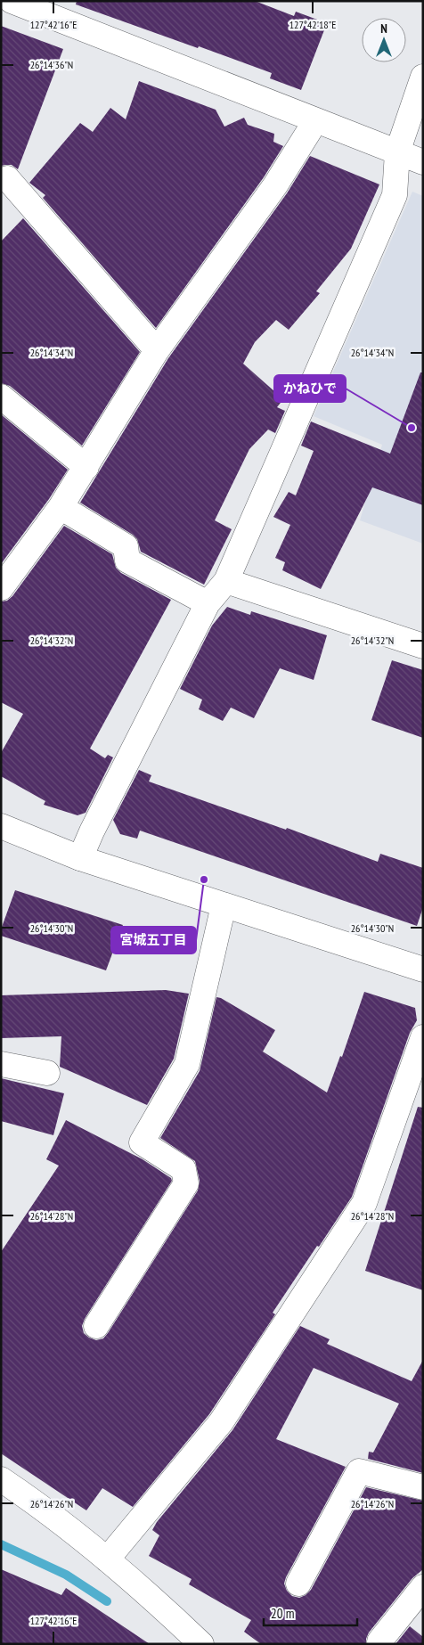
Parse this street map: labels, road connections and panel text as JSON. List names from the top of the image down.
{
  "places": ["かねひで", "宮城五丁目"],
  "scale_bar": "20 m",
  "north": "top",
  "coordinates": [
    "127°42'16\"E",
    "127°42'18\"E",
    "26°14'36\"N",
    "26°14'34\"N",
    "26°14'32\"N",
    "26°14'30\"N",
    "26°14'28\"N",
    "26°14'26\"N"
  ]
}
